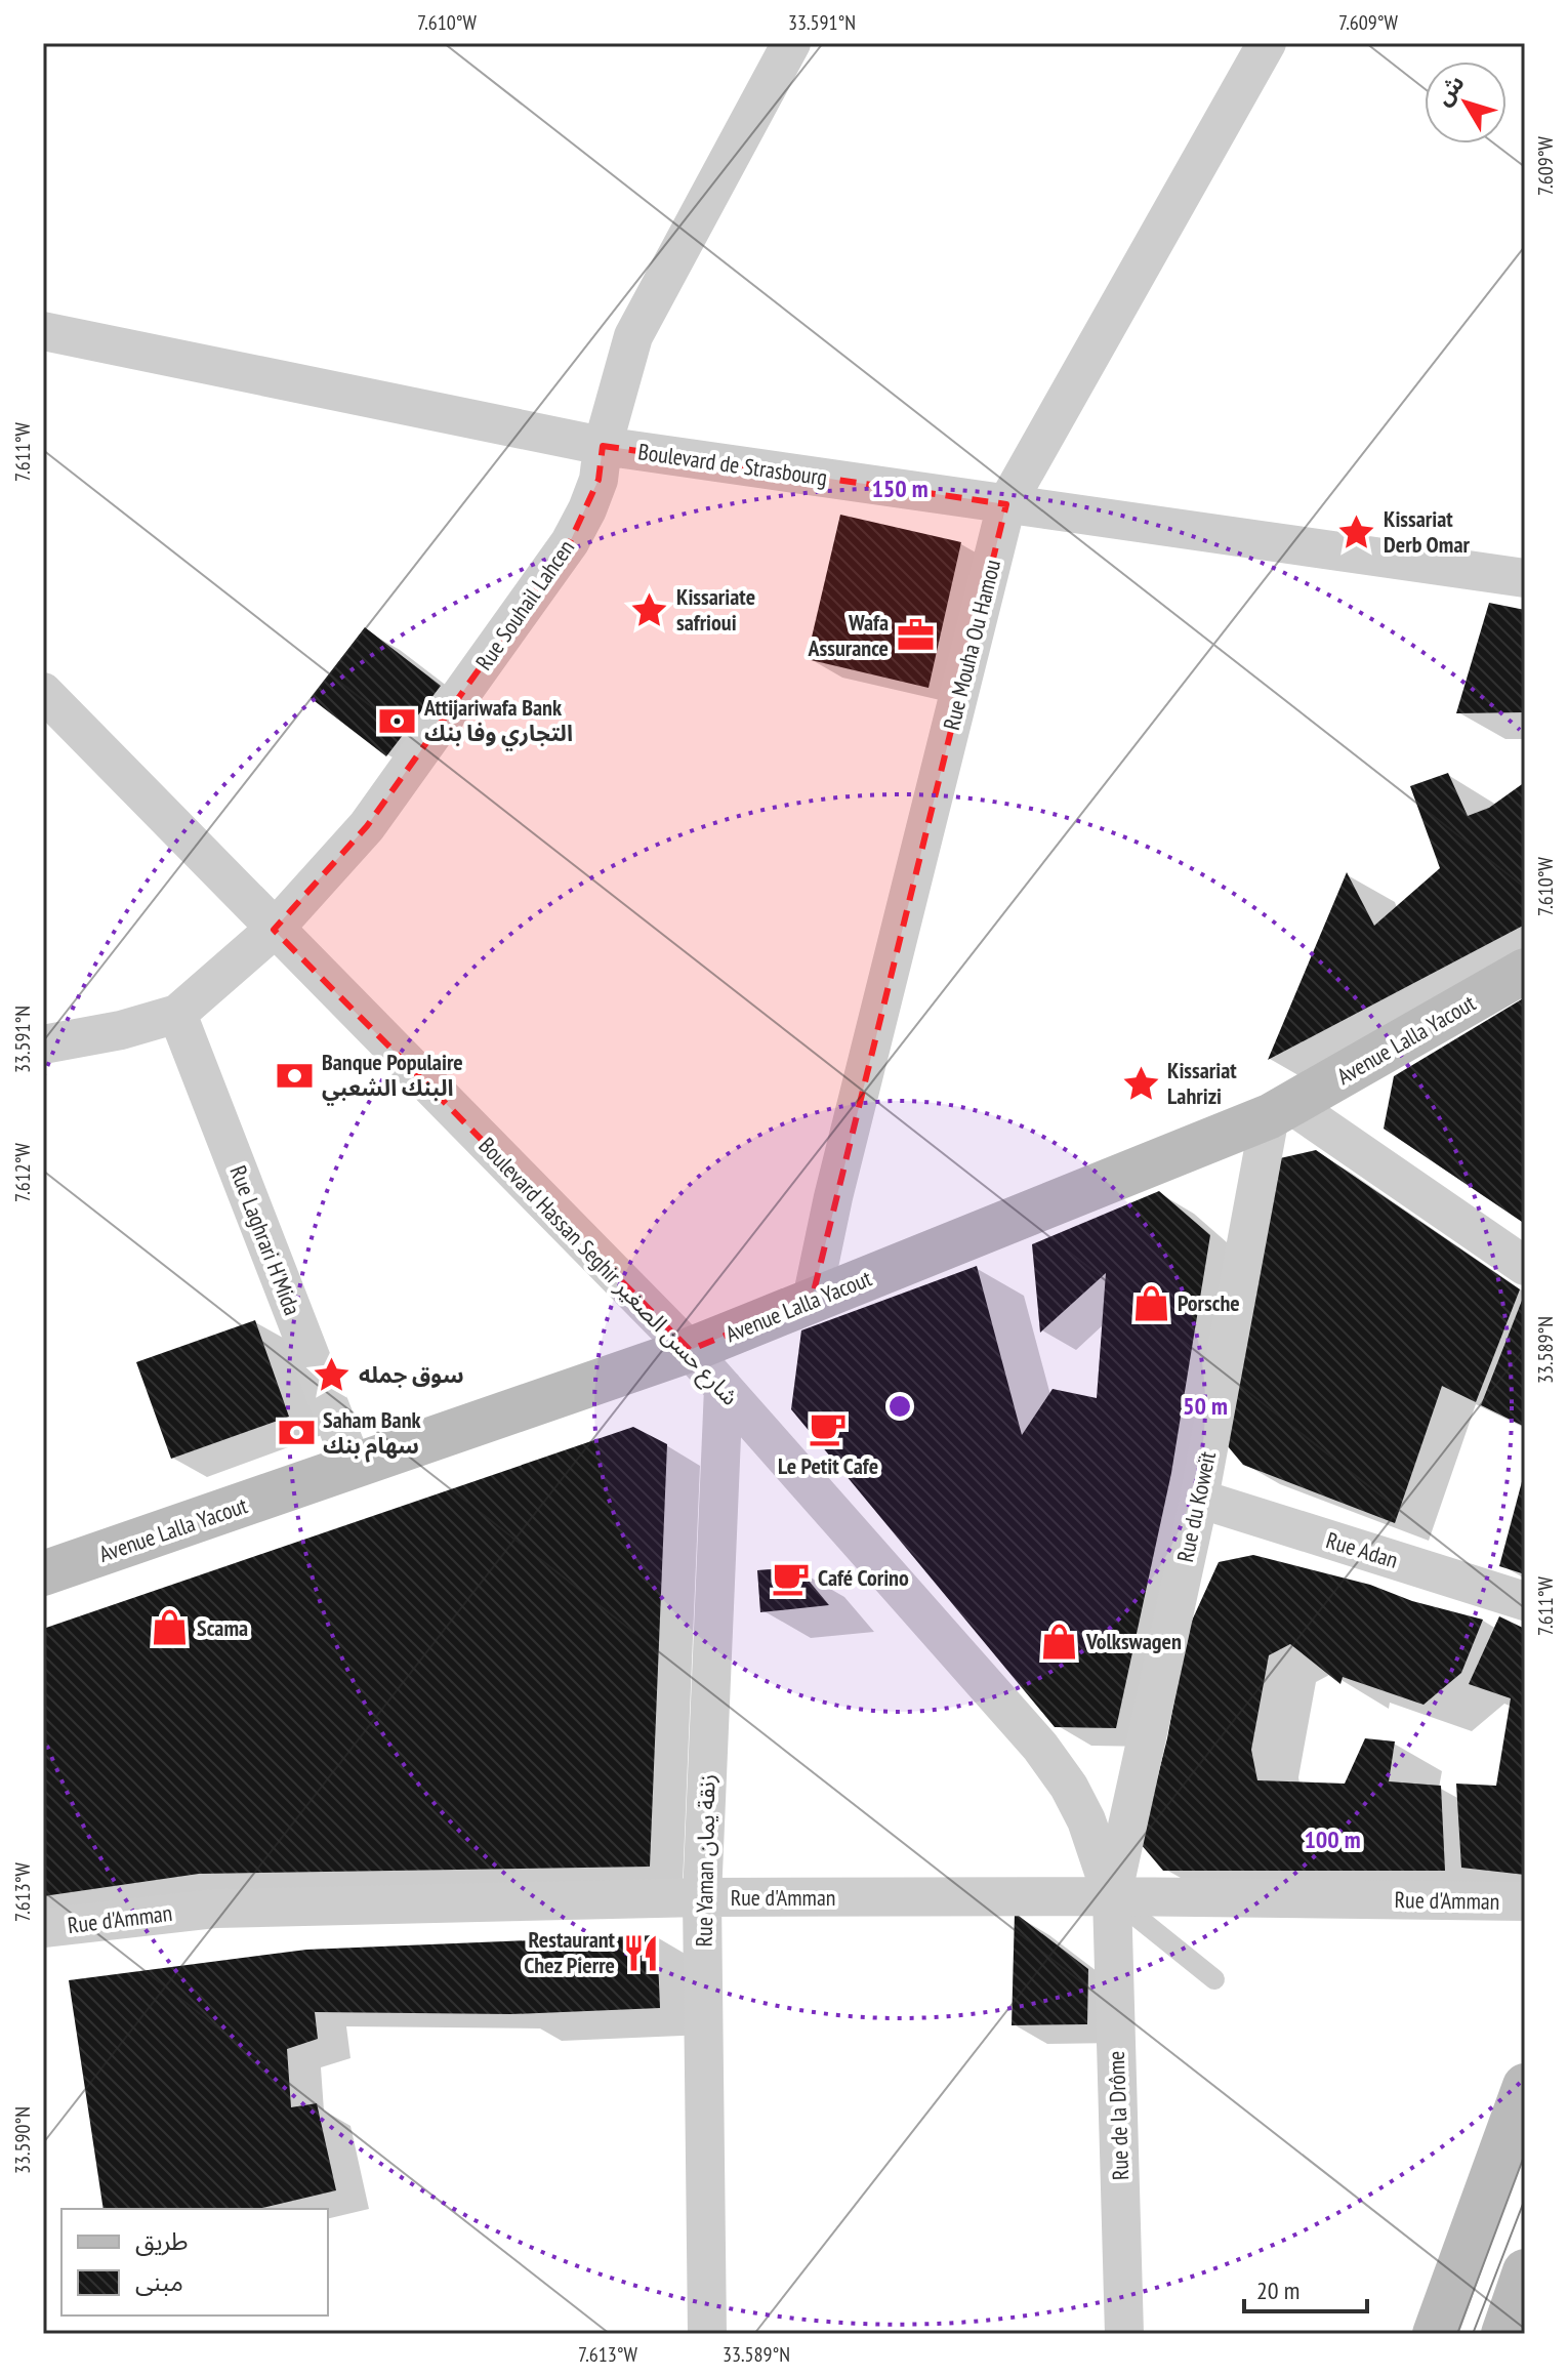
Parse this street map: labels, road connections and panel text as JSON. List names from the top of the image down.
{
  "streets": {
    "main road": ["Avenue Lalla Yacout"],
    "street": [
      "Boulevard de Strasbourg",
      "Rue Souhail Lahcen",
      "Rue Mouha Ou Hamou",
      "Rue Laghrari H'Mida",
      "Boulevard Hassan Seghir شارع حسن الصغير",
      "Rue du Koweït",
      "Rue Adan",
      "Rue Yaman زنقة يمان",
      "Rue d'Amman",
      "Rue de la Drôme"
    ]
  },
  "crossings": [
    ["Boulevard de Strasbourg", "Rue Souhail Lahcen"],
    ["Boulevard de Strasbourg", "Rue Mouha Ou Hamou"],
    ["Rue Souhail Lahcen", "Rue Laghrari H'Mida"],
    ["Rue Souhail Lahcen", "Boulevard Hassan Seghir شارع حسن الصغير"],
    ["Rue Mouha Ou Hamou", "Avenue Lalla Yacout"],
    ["Avenue Lalla Yacout", "Rue Laghrari H'Mida"],
    ["Avenue Lalla Yacout", "Boulevard Hassan Seghir شارع حسن الصغير"],
    ["Avenue Lalla Yacout", "Rue du Koweït"],
    ["Boulevard Hassan Seghir شارع حسن الصغير", "Rue du Koweït"],
    ["Boulevard Hassan Seghir شارع حسن الصغير", "Rue Yaman زنقة يمان"],
    ["Boulevard Hassan Seghir شارع حسن الصغير", "Rue d'Amman"],
    ["Boulevard Hassan Seghir شارع حسن الصغير", "Rue de la Drôme"],
    ["Rue du Koweït", "Rue Adan"],
    ["Rue du Koweït", "Rue d'Amman"],
    ["Rue du Koweït", "Rue de la Drôme"],
    ["Rue Yaman زنقة يمان", "Rue d'Amman"],
    ["Rue d'Amman", "Rue de la Drôme"]
  ],
  "places": {
    "place": [
      "Kissariat Derb Omar",
      "Kissariate safrioui",
      "Kissariat Lahrizi",
      "سوق جمله"
    ],
    "office": ["Wafa Assurance"],
    "bank": ["Attijariwafa Bank التجاري وفا بنك", "Banque Populaire البنك الشعبي", "Saham Bank سهام بنك"],
    "shop": ["Porsche", "Scama", "Volkswagen"],
    "cafe": ["Le Petit Cafe", "Café Corino"],
    "restaurant": ["Restaurant Chez Pierre"]
  },
  "legend": ["طريق", "مبنى"],
  "scale_bar": "20 m",
  "north": "top left",
  "coordinates": [
    "7.610°W",
    "33.591°N",
    "7.609°W",
    "7.611°W",
    "7.612°W",
    "33.589°N",
    "7.613°W",
    "33.590°N"
  ],
  "rings": ["150 m", "50 m", "100 m"]
}
